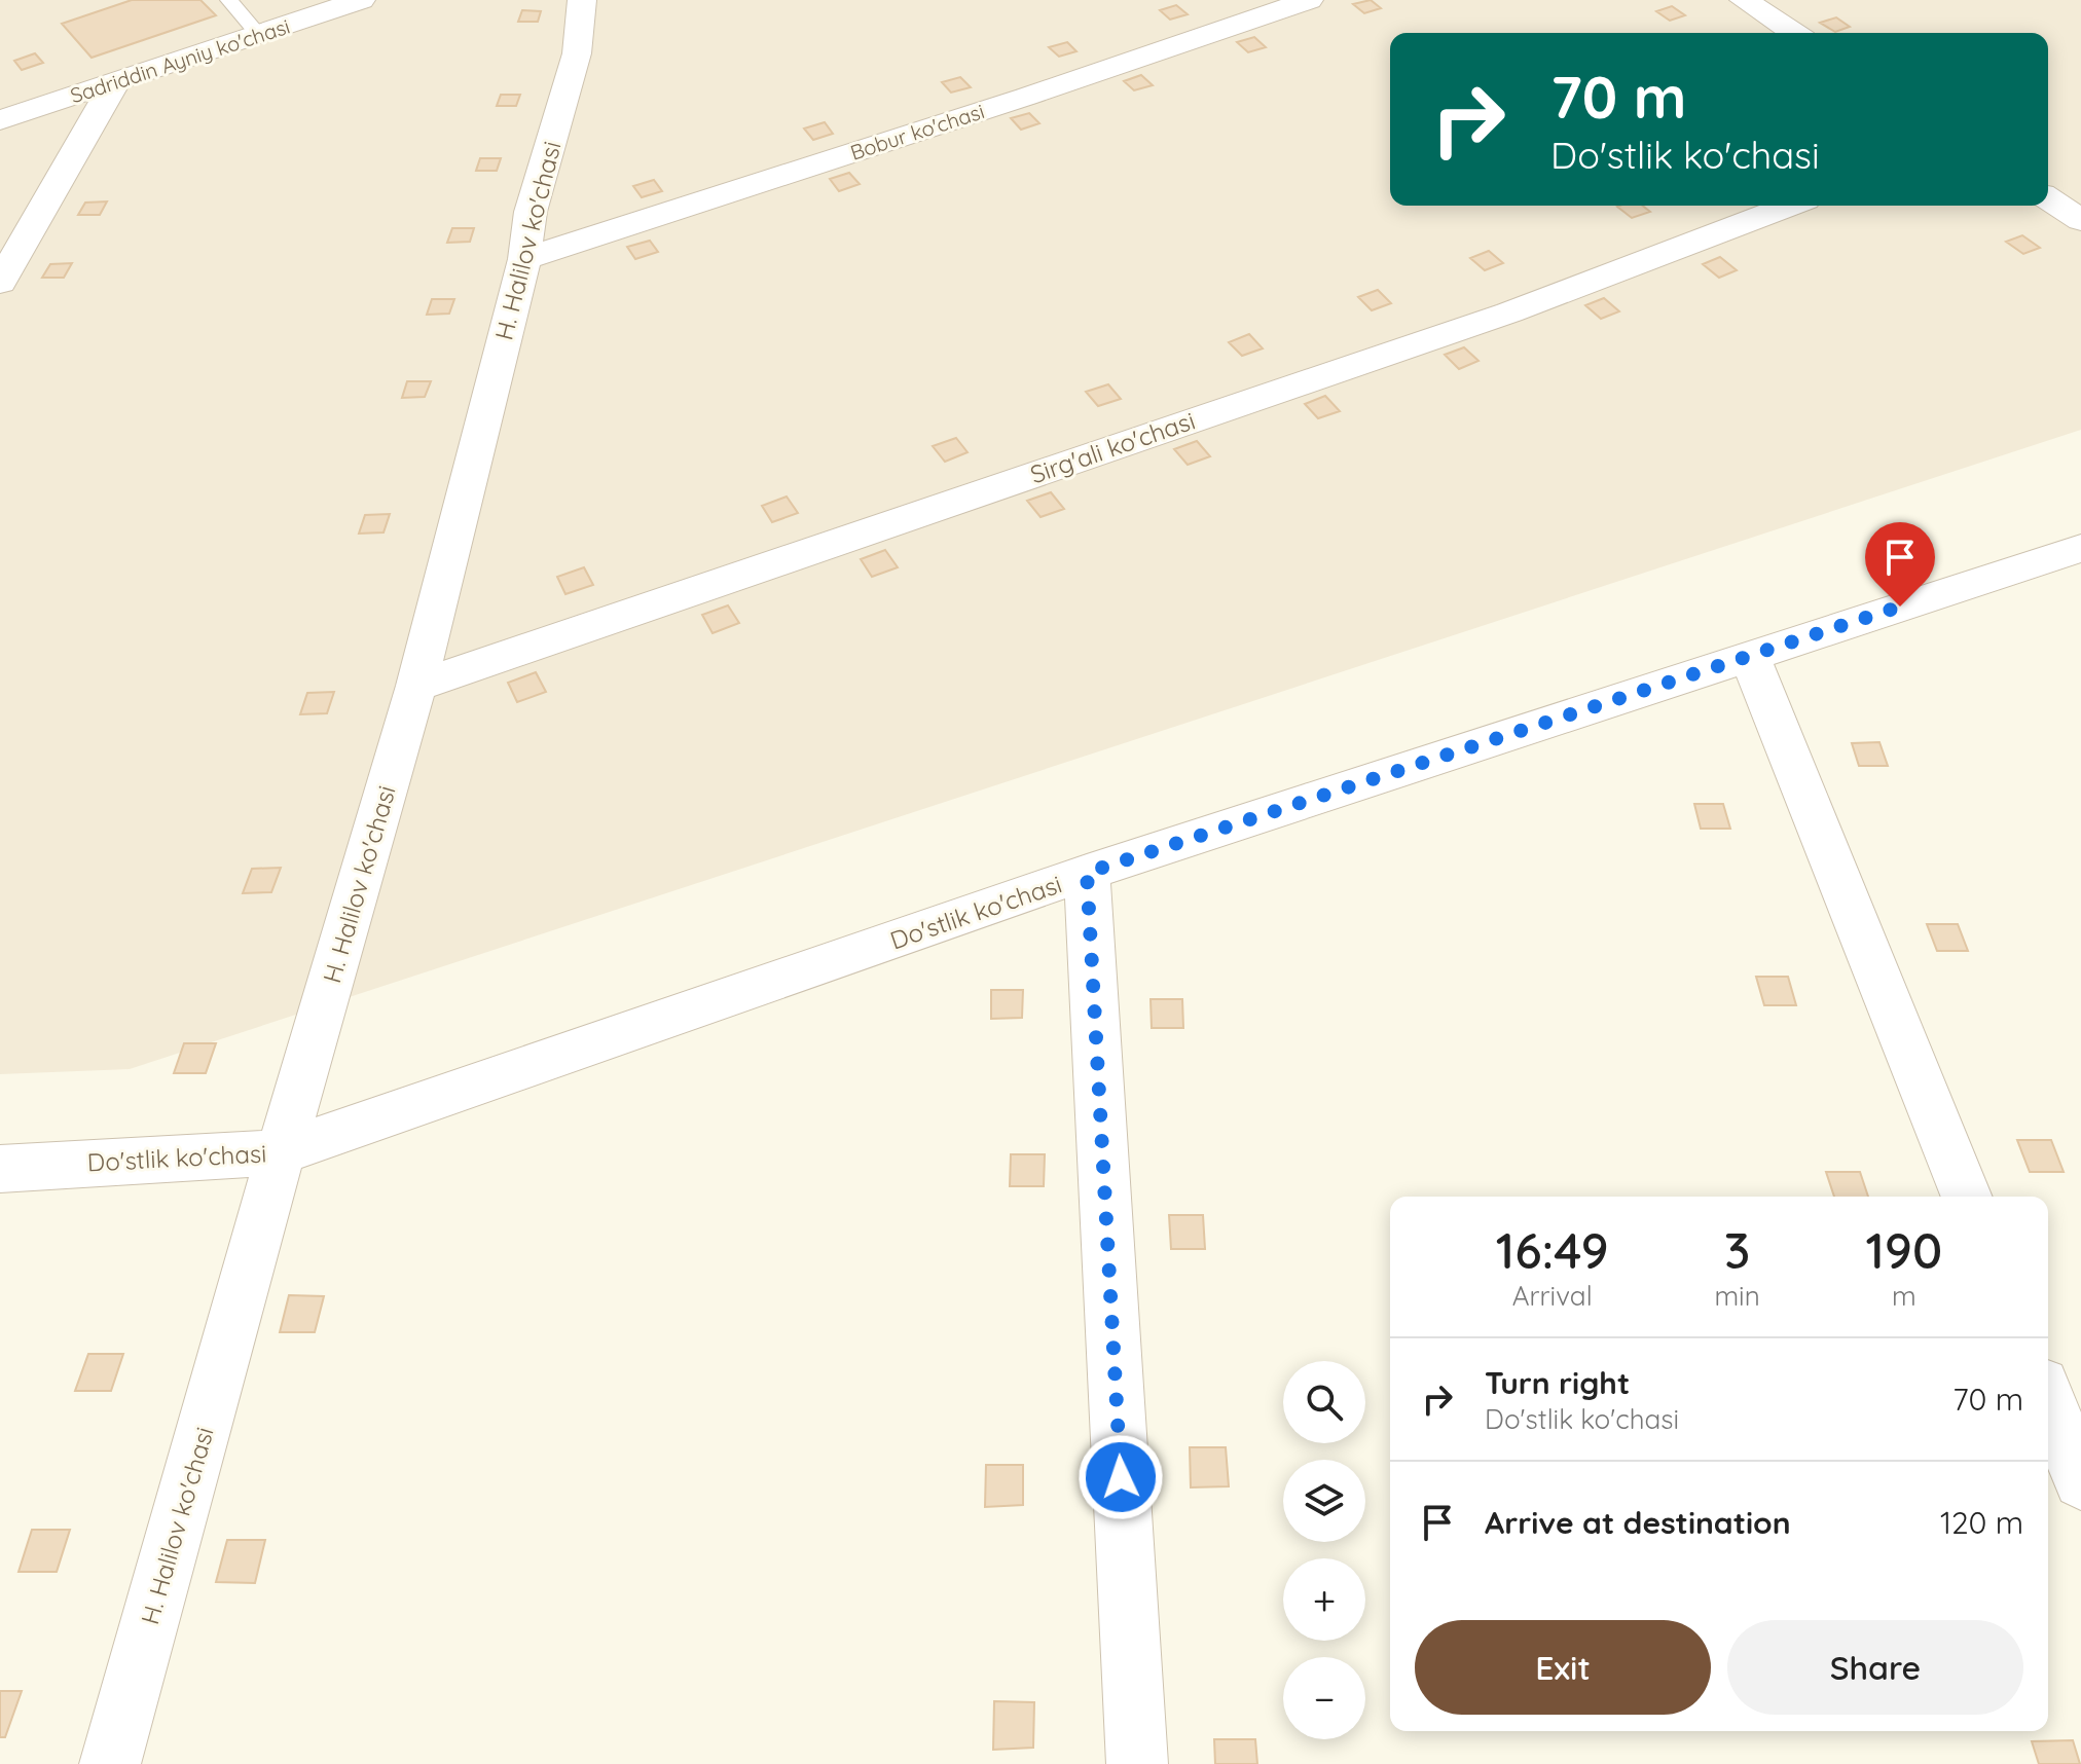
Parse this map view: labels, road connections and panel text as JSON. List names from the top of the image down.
{
  "streets": {
    "street": [
      "Sadriddin Ayniy ko'chasi",
      "Bobur ko'chasi",
      "H. Halilov ko'chasi",
      "Sirg'ali ko'chasi",
      "Do'stlik ko'chasi"
    ]
  },
  "crossings": [
    ["Bobur ko'chasi", "H. Halilov ko'chasi"],
    ["H. Halilov ko'chasi", "Sirg'ali ko'chasi"],
    ["H. Halilov ko'chasi", "Do'stlik ko'chasi"]
  ],
  "page": {
    "turn": ["70 m", "Do'stlik ko'chasi"],
    "eta": [
      "16:49",
      "Arrival",
      "3",
      "min",
      "190",
      "m"
    ],
    "list": [
      {
        "name": "Turn right",
        "note": "Do'stlik ko'chasi",
        "value": "70 m"
      },
      {
        "name": "Arrive at destination",
        "value": "120 m"
      }
    ],
    "map_buttons": ["+", "−"],
    "buttons": ["Exit", "Share"]
  }
}
